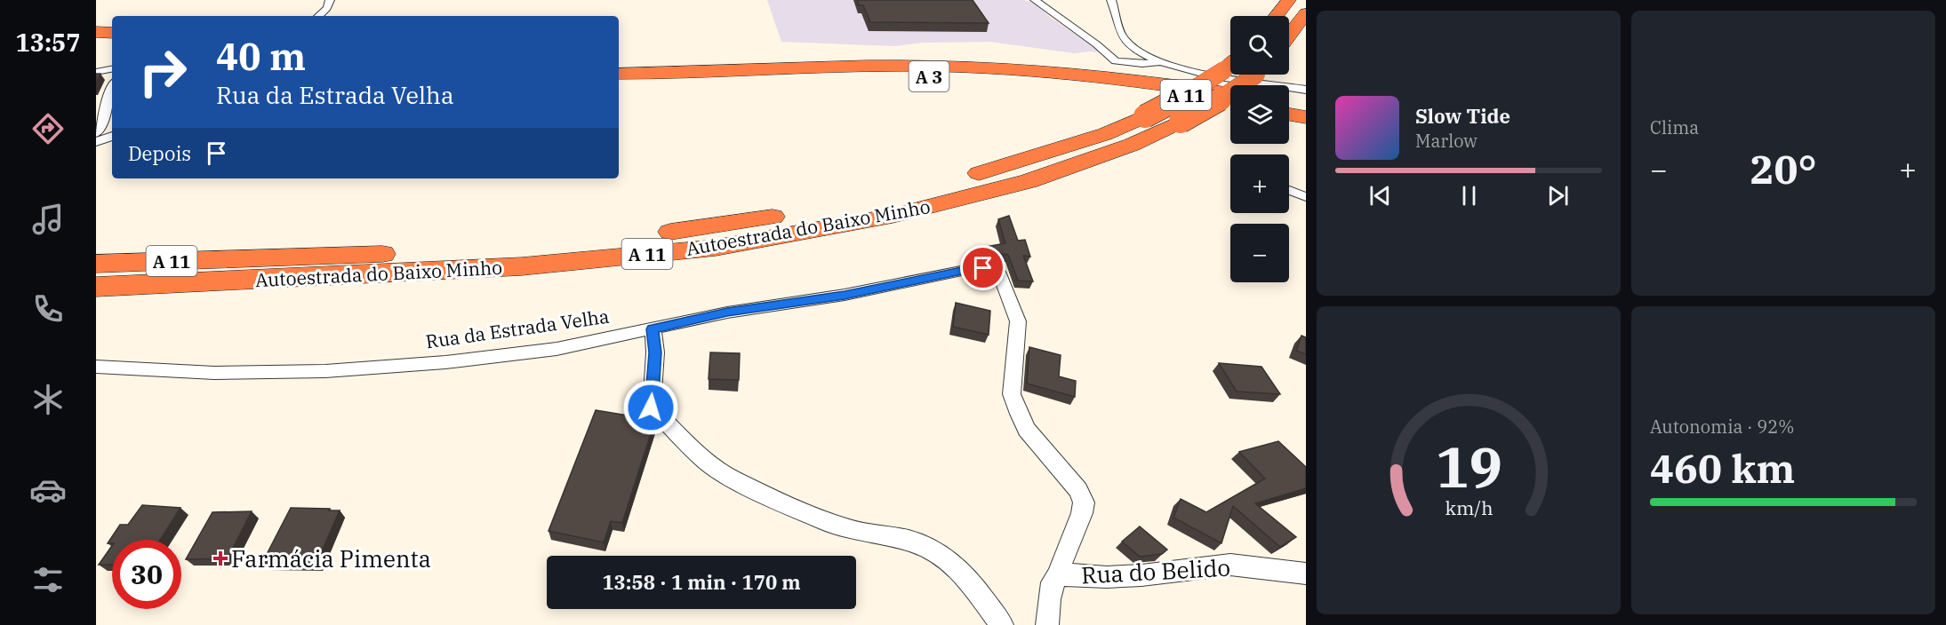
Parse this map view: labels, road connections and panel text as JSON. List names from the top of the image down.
{
  "streets": {
    "highway": ["A 3", "A 11", "Autoestrada do Baixo Minho"],
    "street": ["Rua da Estrada Velha", "Rua do Belido"]
  },
  "crossings": [
    ["Rua da Estrada Velha", "Rua do Belido"]
  ],
  "places": {
    "health": ["Farmácia Pimenta"]
  },
  "page": {
    "tabs": "13:57",
    "tile": [
      "Clima",
      ["Autonomia · 92%", "460 km"]
    ],
    "map_buttons": ["+", "−"],
    "turn": ["40 m", "Rua da Estrada Velha"],
    "song": ["Slow Tide", "Marlow"],
    "then": "Depois",
    "heat": ["−", "20°", "+"],
    "limit": "30",
    "trip": "13:58 · 1 min · 170 m",
    "gauge": ["19", "km/h"]
  }
}
